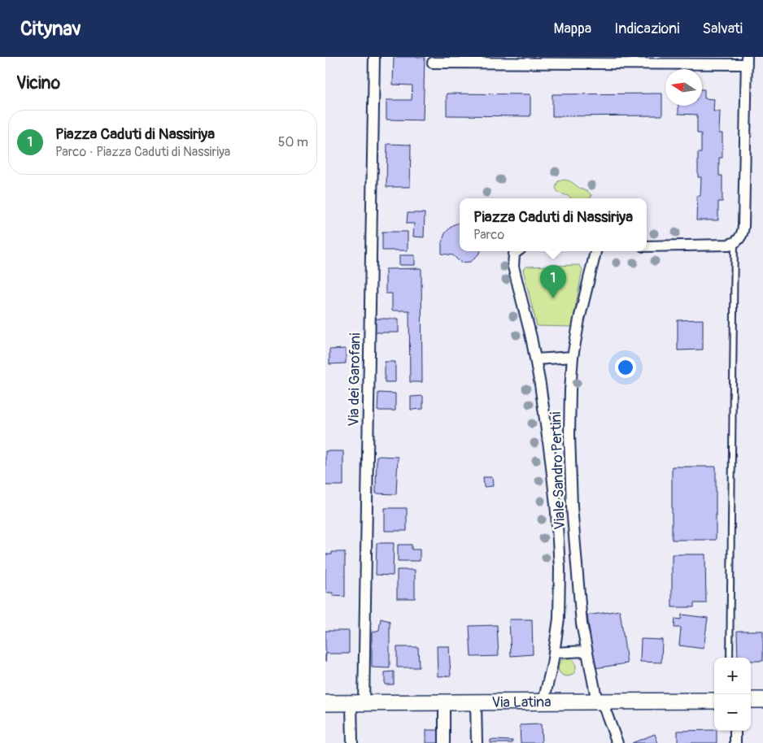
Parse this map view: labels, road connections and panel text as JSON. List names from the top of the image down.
{
  "streets": {
    "main road": ["Via Latina"],
    "street": ["Via dei Garofani", "Viale Sandro Pertini"]
  },
  "crossings": [
    ["Via dei Garofani", "Via Latina"],
    ["Viale Sandro Pertini", "Via Latina"]
  ],
  "north": "left",
  "page": {
    "header": "Citynav",
    "nav": ["Mappa", "Indicazioni", "Salvati"],
    "heading": "Vicino",
    "list": [
      {
        "mark": "1",
        "name": "Piazza Caduti di Nassiriya",
        "note": "Parco · Piazza Caduti di Nassiriya",
        "value": "50 m"
      }
    ],
    "popup": ["Piazza Caduti di Nassiriya", "Parco"],
    "pins": "1",
    "map_buttons": ["+", "−"]
  }
}
